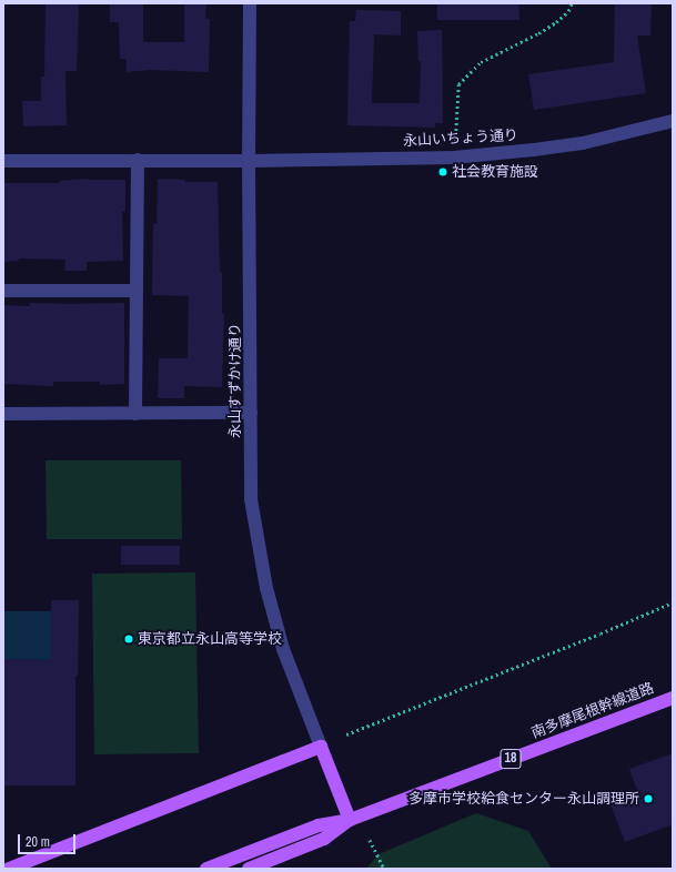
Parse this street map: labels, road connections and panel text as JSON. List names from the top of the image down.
{
  "streets": {
    "main road": ["南多摩尾根幹線道路", "18"],
    "street": ["永山いちょう通り", "永山すずかけ通り"]
  },
  "crossings": [
    ["永山いちょう通り", "永山すずかけ通り"]
  ],
  "places": ["社会教育施設", "東京都立永山高等学校", "多摩市学校給食センター永山調理所"],
  "scale_bar": "20 m"
}
